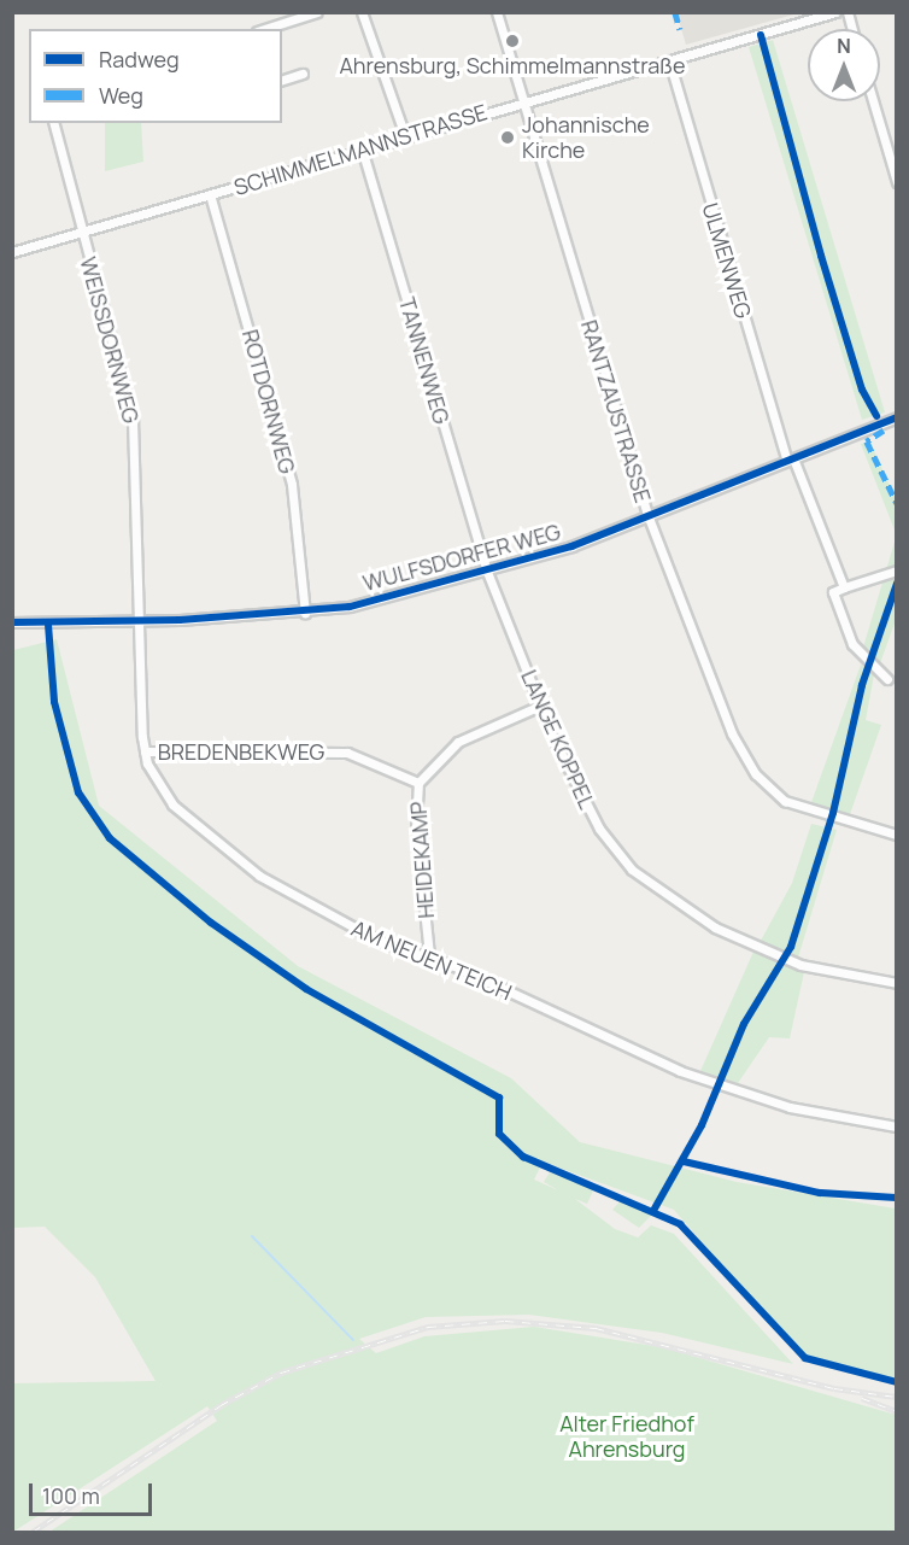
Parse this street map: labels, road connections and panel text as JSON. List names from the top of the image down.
{
  "streets": {
    "street": [
      "SCHIMMELMANNSTRASSE",
      "ULMENWEG",
      "WEISSDORNWEG",
      "TANNENWEG",
      "ROTDORNWEG",
      "RANTZAUSTRASSE",
      "WULFSDORFER WEG",
      "LANGE KOPPEL",
      "BREDENBEKWEG",
      "HEIDEKAMP",
      "AM NEUEN TEICH"
    ]
  },
  "crossings": [
    ["SCHIMMELMANNSTRASSE", "ULMENWEG"],
    ["SCHIMMELMANNSTRASSE", "WEISSDORNWEG"],
    ["SCHIMMELMANNSTRASSE", "TANNENWEG"],
    ["SCHIMMELMANNSTRASSE", "ROTDORNWEG"],
    ["SCHIMMELMANNSTRASSE", "RANTZAUSTRASSE"],
    ["ULMENWEG", "WULFSDORFER WEG"],
    ["WEISSDORNWEG", "WULFSDORFER WEG"],
    ["WEISSDORNWEG", "AM NEUEN TEICH"],
    ["TANNENWEG", "WULFSDORFER WEG"],
    ["TANNENWEG", "LANGE KOPPEL"],
    ["ROTDORNWEG", "WULFSDORFER WEG"],
    ["RANTZAUSTRASSE", "WULFSDORFER WEG"],
    ["WULFSDORFER WEG", "LANGE KOPPEL"],
    ["WULFSDORFER WEG", "AM NEUEN TEICH"],
    ["LANGE KOPPEL", "HEIDEKAMP"],
    ["BREDENBEKWEG", "HEIDEKAMP"],
    ["BREDENBEKWEG", "AM NEUEN TEICH"],
    ["HEIDEKAMP", "AM NEUEN TEICH"]
  ],
  "parks": ["Alter Friedhof Ahrensburg"],
  "places": ["Ahrensburg, Schimmelmannstraße", "Johannische Kirche"],
  "legend": ["Radweg", "Weg"],
  "scale_bar": "100 m",
  "north": "top"
}
